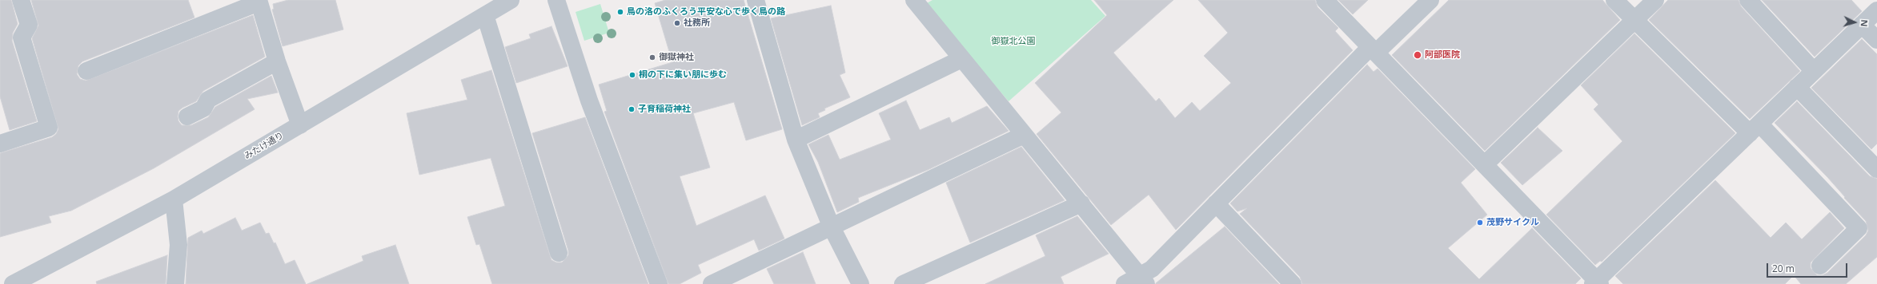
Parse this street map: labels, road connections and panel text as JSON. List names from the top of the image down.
{
  "streets": {
    "street": ["みたけ通り"]
  },
  "parks": ["御嶽北公園"],
  "places": [
    "鳥の洛のふくろう平安な心で歩く鳥の路",
    "社務所",
    "阿部医院",
    "御獄神社",
    "桐の下に集い朋に歩む",
    "子育稲荷神社",
    "茂野サイクル"
  ],
  "scale_bar": "20 m",
  "north": "right"
}
